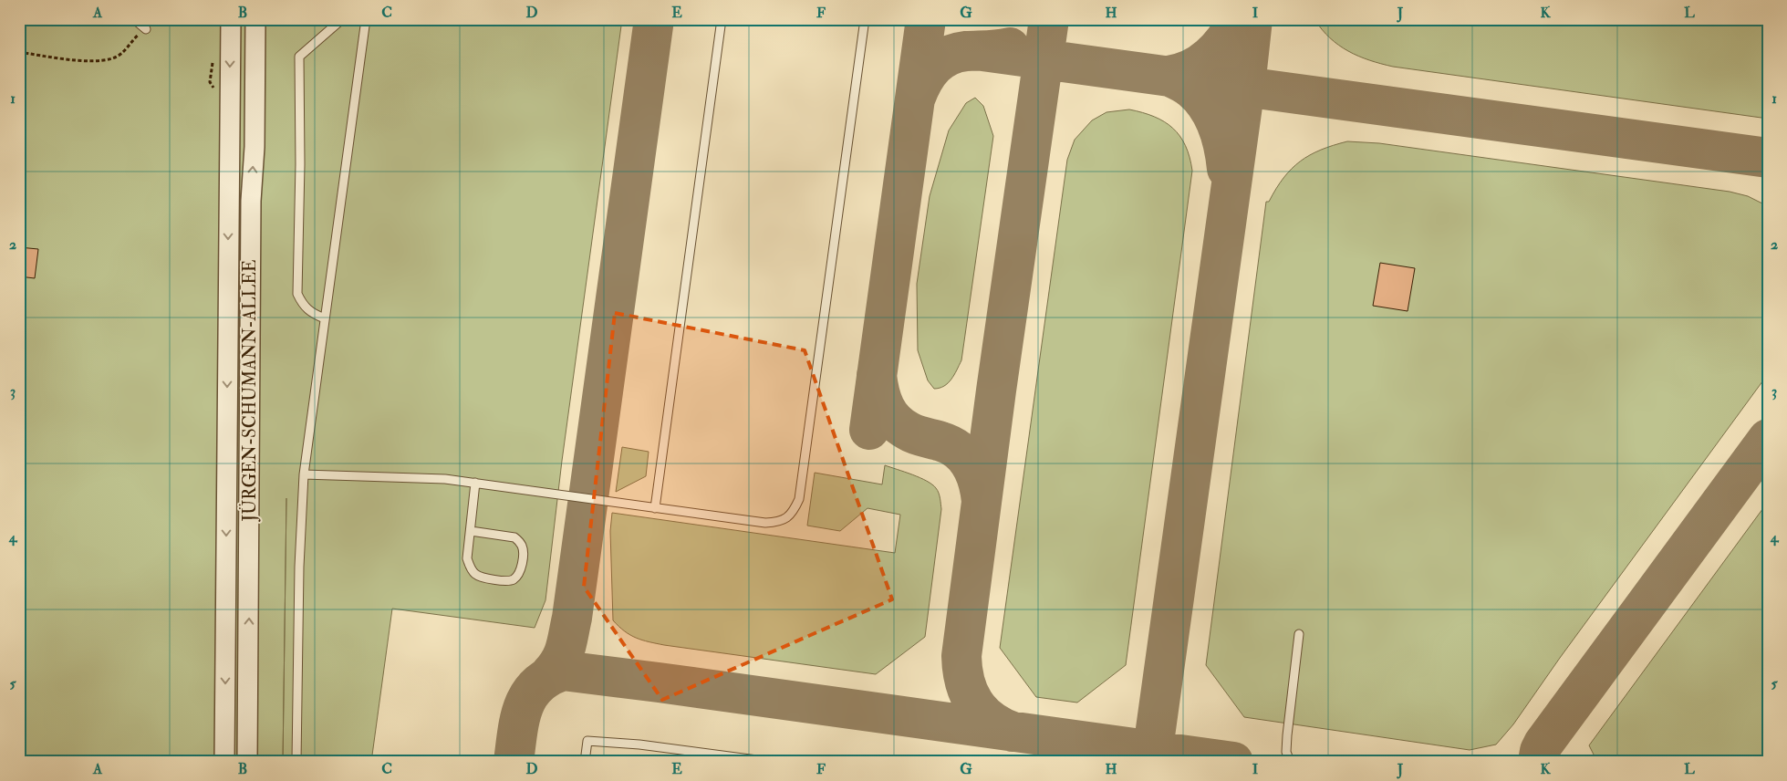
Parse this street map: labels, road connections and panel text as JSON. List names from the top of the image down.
{
  "streets": {
    "street": ["JÜRGEN-SCHUMANN-ALLEE"]
  },
  "grid": {
    "columns": [
      "A",
      "B",
      "C",
      "D",
      "E",
      "F",
      "G",
      "H",
      "I",
      "J",
      "K",
      "L"
    ],
    "rows": [
      "1",
      "2",
      "3",
      "4",
      "5"
    ]
  }
}
